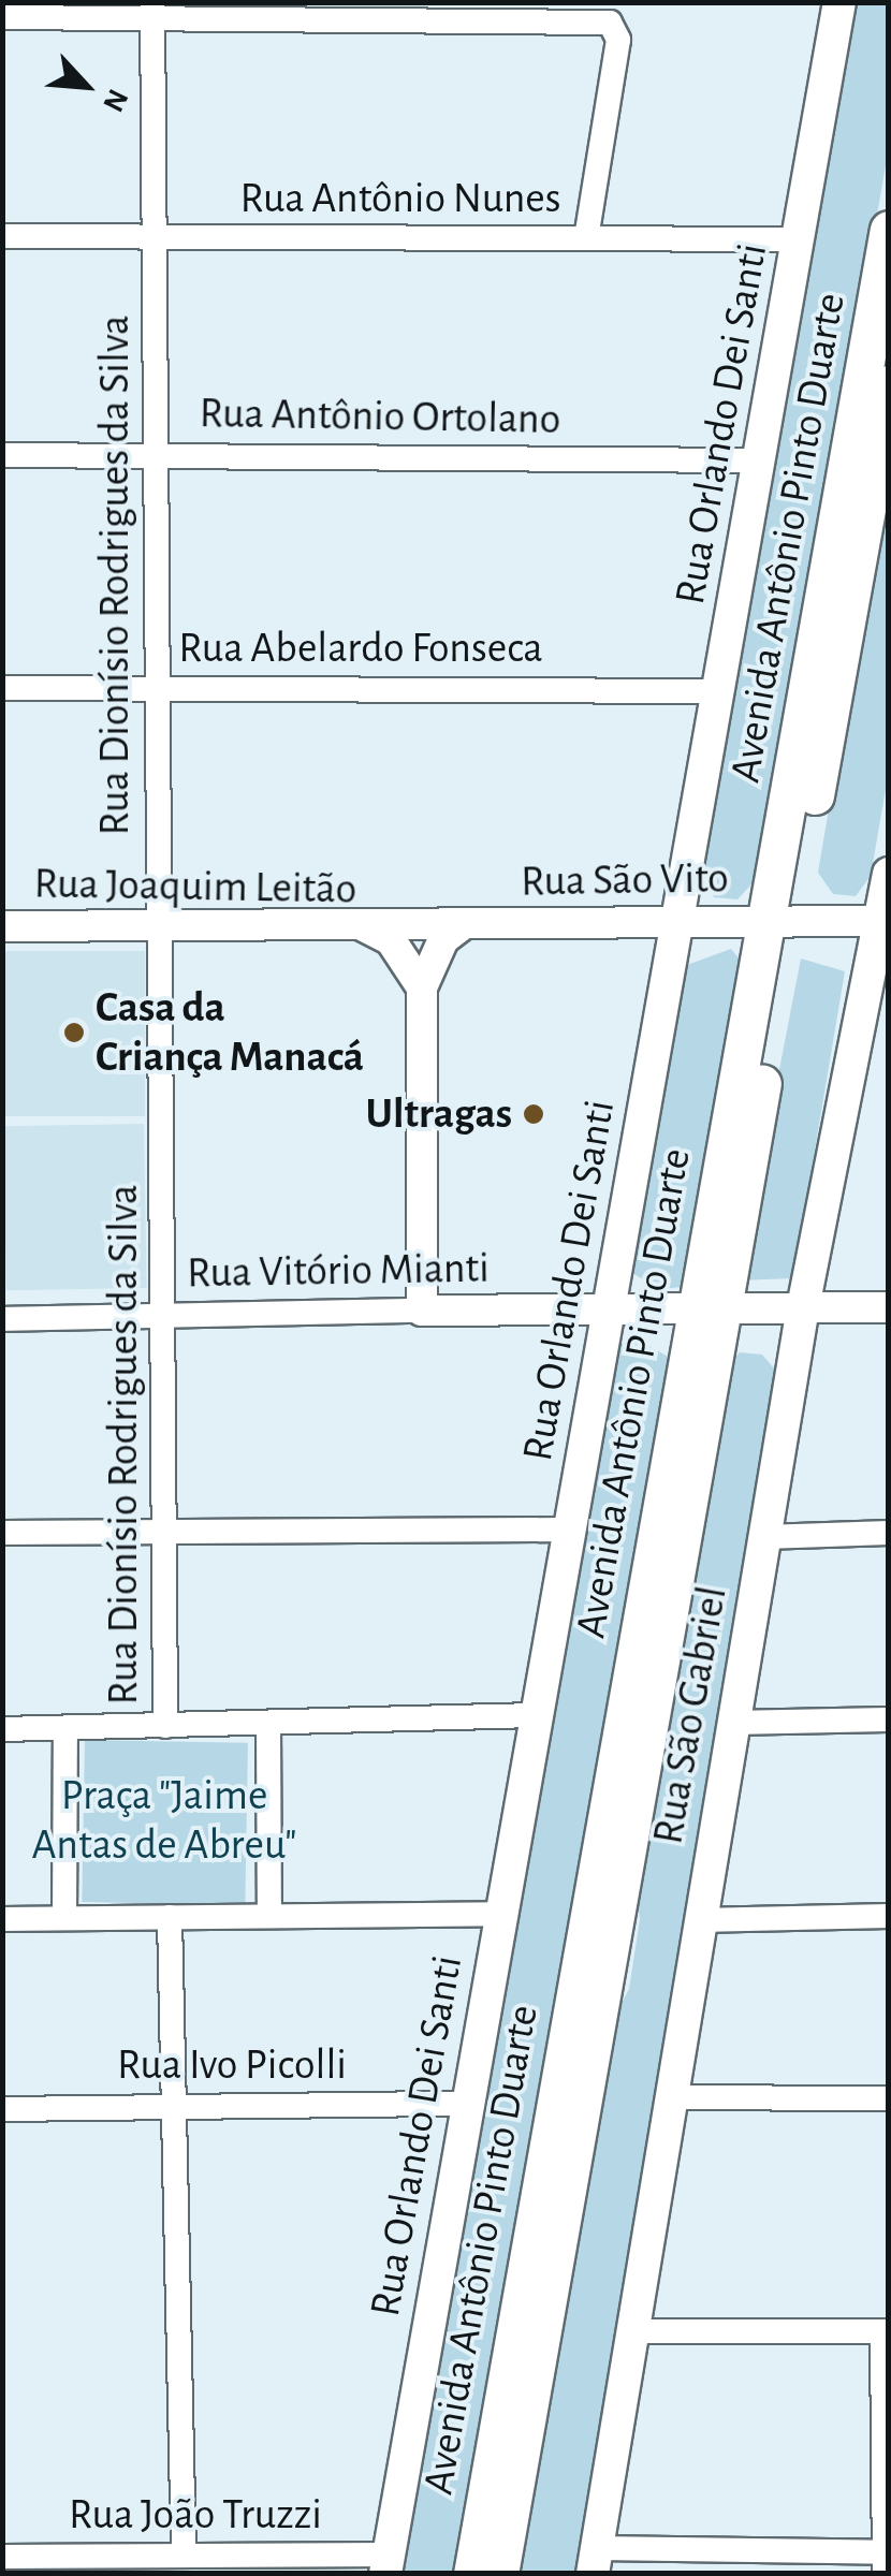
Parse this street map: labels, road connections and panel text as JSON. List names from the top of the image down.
{
  "streets": {
    "main road": ["Rua Orlando Dei Santi", "Avenida Antônio Pinto Duarte", "Rua São Gabriel"],
    "street": [
      "Rua Antônio Nunes",
      "Rua Antônio Ortolano",
      "Rua Dionísio Rodrigues da Silva",
      "Rua Abelardo Fonseca",
      "Rua São Vito",
      "Rua Joaquim Leitão",
      "Rua Vitório Mianti",
      "Rua Ivo Picolli",
      "Rua João Truzzi"
    ]
  },
  "crossings": [
    ["Rua Antônio Nunes", "Rua Orlando Dei Santi"],
    ["Rua Antônio Nunes", "Rua Dionísio Rodrigues da Silva"],
    ["Rua Antônio Ortolano", "Rua Orlando Dei Santi"],
    ["Rua Antônio Ortolano", "Rua Dionísio Rodrigues da Silva"],
    ["Rua Orlando Dei Santi", "Rua Abelardo Fonseca"],
    ["Rua Orlando Dei Santi", "Rua São Vito"],
    ["Rua Orlando Dei Santi", "Rua Vitório Mianti"],
    ["Rua Orlando Dei Santi", "Rua Ivo Picolli"],
    ["Rua Orlando Dei Santi", "Rua João Truzzi"],
    ["Avenida Antônio Pinto Duarte", "Rua São Vito"],
    ["Avenida Antônio Pinto Duarte", "Rua Vitório Mianti"],
    ["Rua Dionísio Rodrigues da Silva", "Rua Abelardo Fonseca"],
    ["Rua Dionísio Rodrigues da Silva", "Rua Joaquim Leitão"],
    ["Rua Dionísio Rodrigues da Silva", "Rua Vitório Mianti"],
    ["Rua São Vito", "Rua Joaquim Leitão"],
    ["Rua São Vito", "Rua São Gabriel"],
    ["Rua Vitório Mianti", "Rua São Gabriel"]
  ],
  "parks": ["Praça \"Jaime Antas de Abreu\""],
  "places": ["Casa da Criança Manacá", "Ultragas"],
  "north": "bottom right"
}
